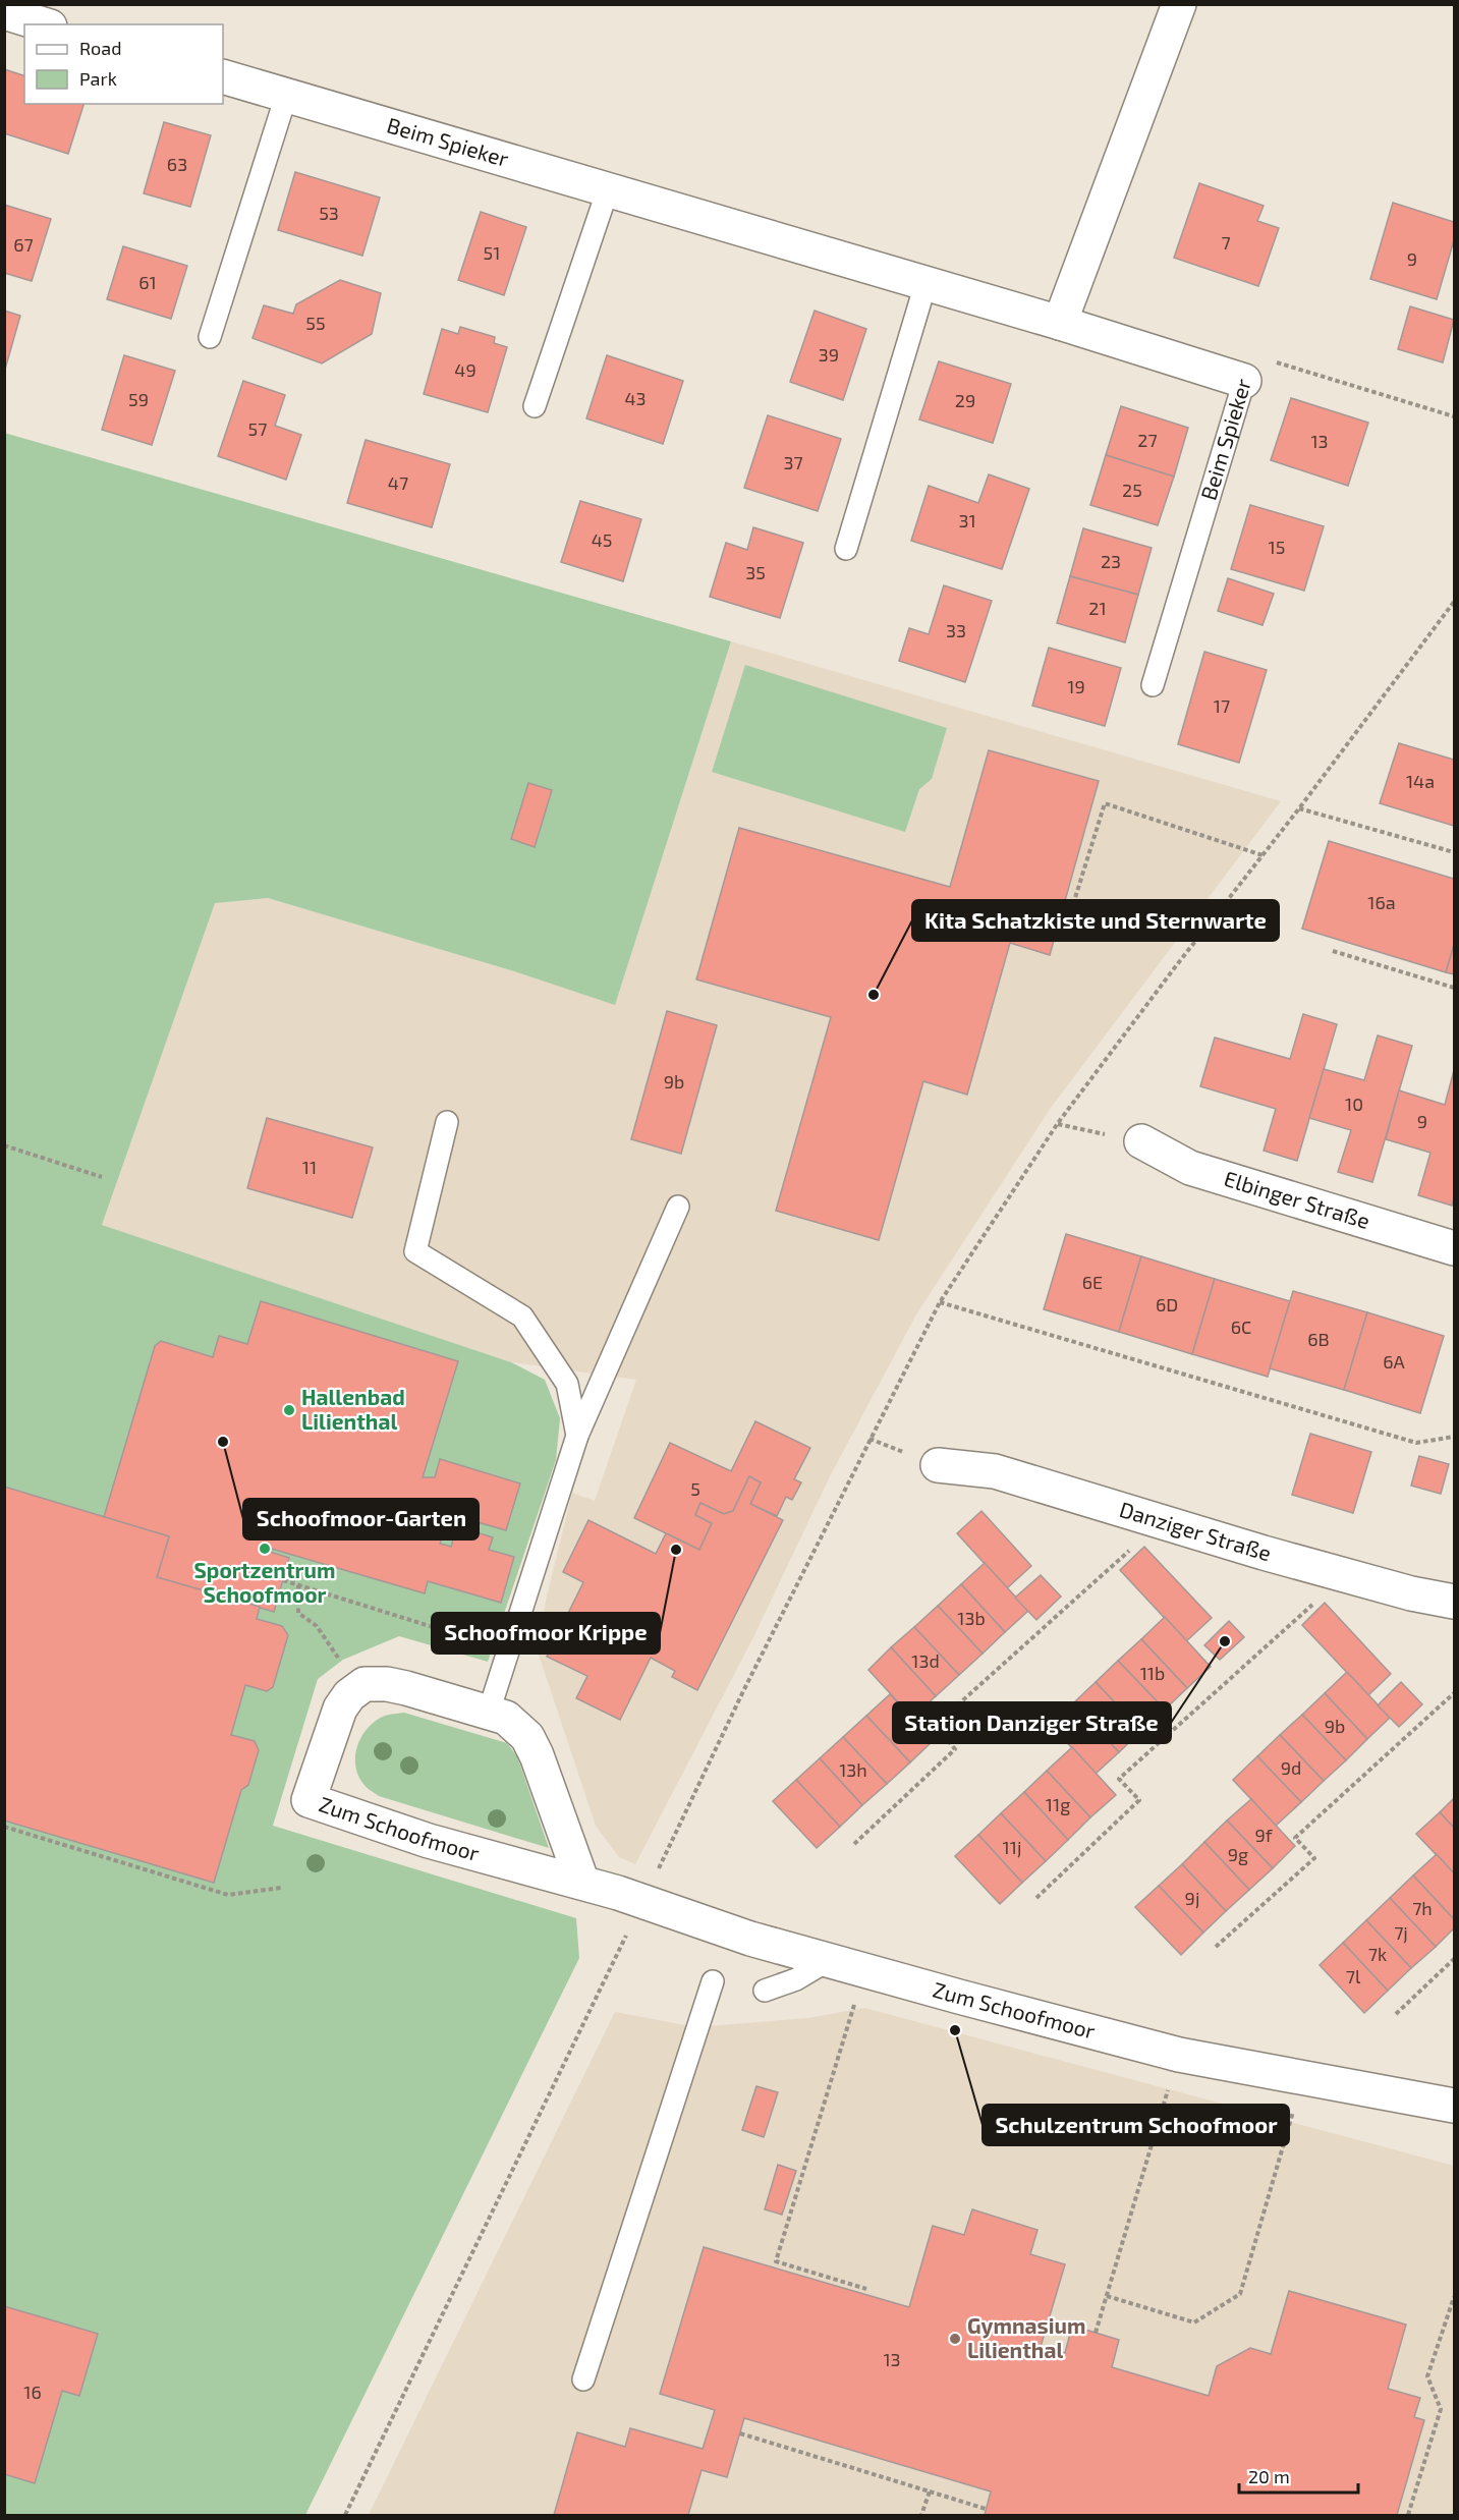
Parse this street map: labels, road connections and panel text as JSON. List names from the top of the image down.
{
  "streets": {
    "street": [
      "Beim Spieker",
      "Elbinger Straße",
      "Danziger Straße",
      "Zum Schoofmoor"
    ]
  },
  "places": [
    "Kita Schatzkiste und Sternwarte",
    "Hallenbad Lilienthal",
    "Schoofmoor-Garten",
    "Sportzentrum Schoofmoor",
    "Schoofmoor Krippe",
    "Station Danziger Straße",
    "Schulzentrum Schoofmoor",
    "Gymnasium Lilienthal"
  ],
  "house_numbers": [
    "63",
    "53",
    "7",
    "67",
    "51",
    "9",
    "61",
    "55",
    "39",
    "49",
    "43",
    "59",
    "29",
    "57",
    "27",
    "13",
    "37",
    "47",
    "25",
    "31",
    "45",
    "15",
    "23",
    "35",
    "21",
    "33",
    "19",
    "17",
    "14a",
    "16a",
    "9b",
    "10",
    "9",
    "11",
    "6E",
    "6D",
    "6C",
    "6B",
    "6A",
    "5",
    "13b",
    "13d",
    "11b",
    "9b",
    "9d",
    "13h",
    "11g",
    "9f",
    "11j",
    "9g",
    "9j",
    "7h",
    "7j",
    "7k",
    "7l",
    "13",
    "16"
  ],
  "legend": ["Road", "Park"],
  "scale_bar": "20 m"
}
